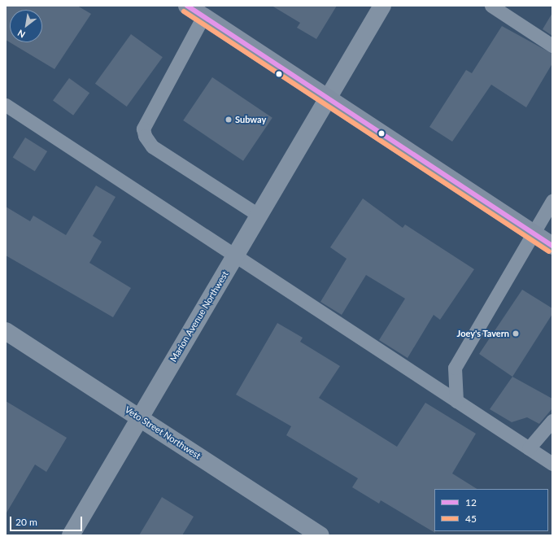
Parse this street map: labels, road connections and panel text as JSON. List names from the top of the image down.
{
  "streets": {
    "street": ["Marion Avenue Northwest", "Veto Street Northwest"]
  },
  "crossings": [
    ["Marion Avenue Northwest", "Veto Street Northwest"]
  ],
  "places": ["Subway", "Joey's Tavern"],
  "lines": ["transit line 12", "transit line 45"],
  "legend": ["12", "45"],
  "scale_bar": "20 m",
  "north": "bottom left"
}
